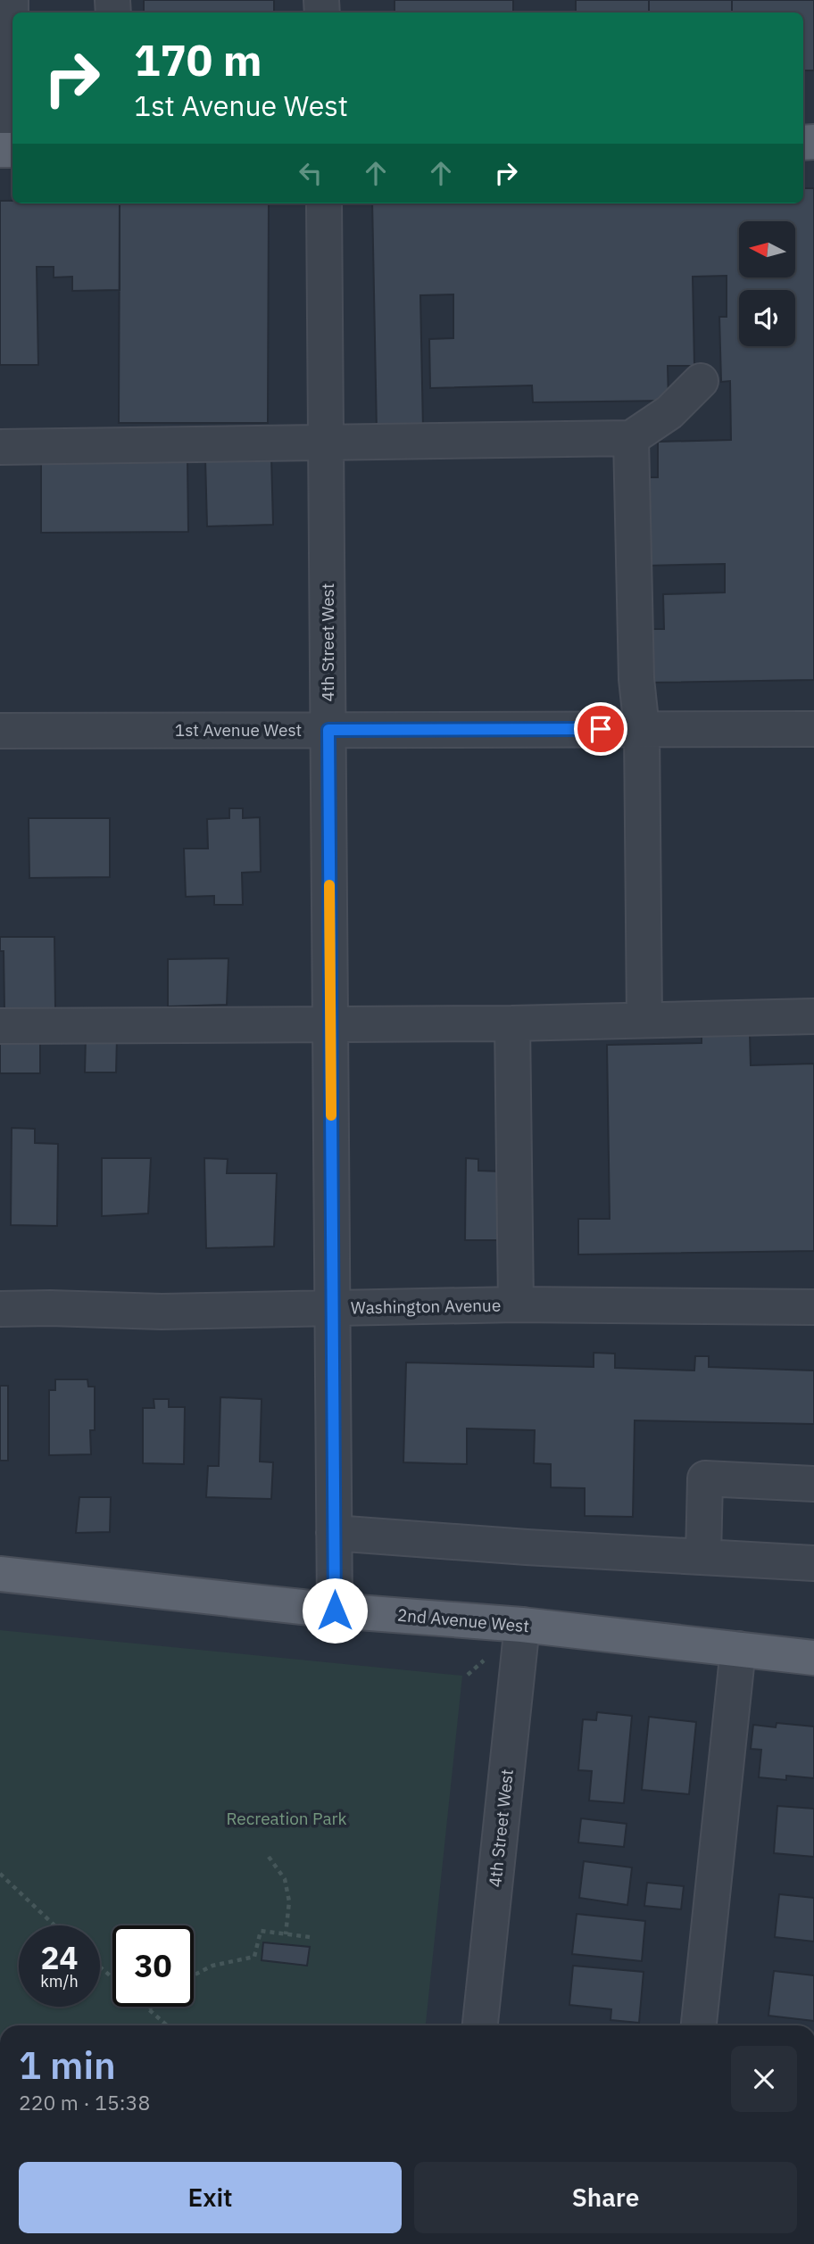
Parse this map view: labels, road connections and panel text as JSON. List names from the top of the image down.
{
  "streets": {
    "main road": ["2nd Avenue West"],
    "street": ["4th Street West", "1st Avenue West", "Washington Avenue"]
  },
  "crossings": [
    ["4th Street West", "1st Avenue West"],
    ["4th Street West", "Washington Avenue"],
    ["4th Street West", "2nd Avenue West"]
  ],
  "parks": ["Recreation Park"],
  "north": "left",
  "page": {
    "turn": ["170 m", "1st Avenue West"],
    "speed": "24 km/h",
    "limit": "30",
    "heading": ["1 min", "220 m · 15:38"],
    "buttons": ["Exit", "Share"]
  }
}
